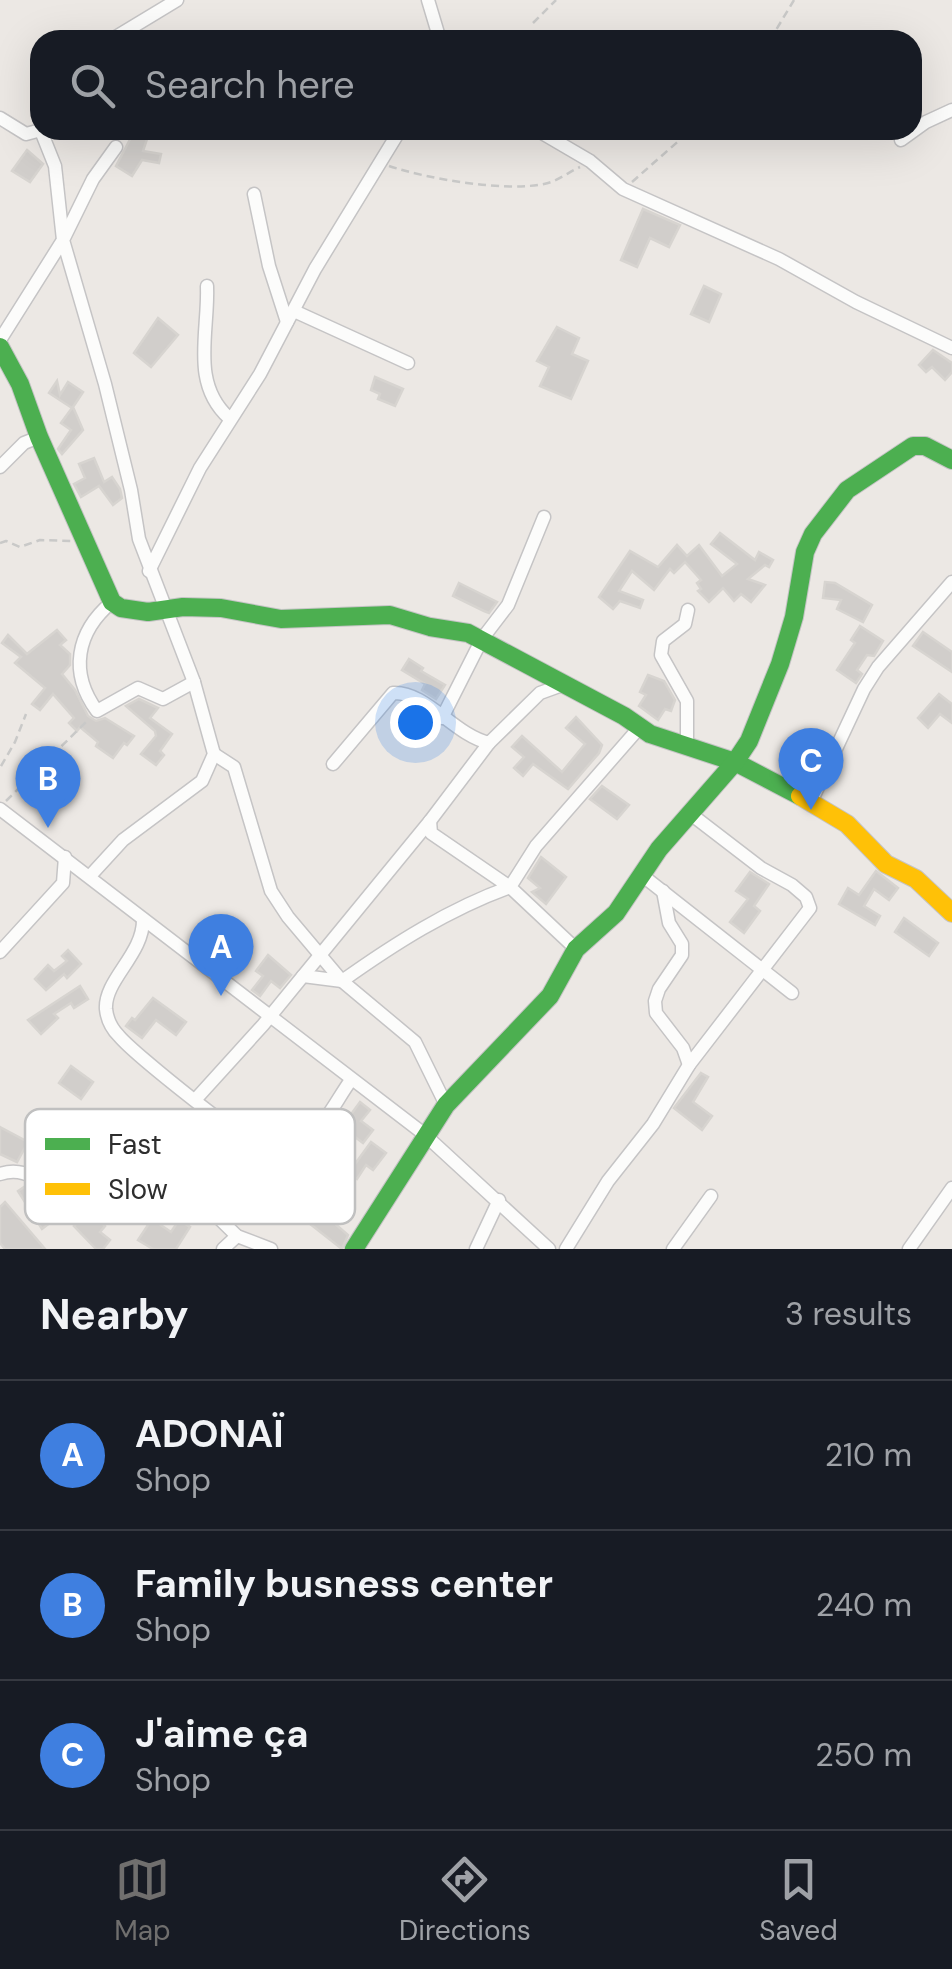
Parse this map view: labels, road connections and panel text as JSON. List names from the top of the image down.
{
  "legend": ["Fast", "Slow"],
  "page": {
    "search": "Search here",
    "pins": ["C", "B", "A"],
    "heading": ["Nearby", "3 results"],
    "list": [
      {
        "mark": "A",
        "name": "ADONAÏ",
        "note": "Shop",
        "value": "210 m"
      },
      {
        "mark": "B",
        "name": "Family busness center",
        "note": "Shop",
        "value": "240 m"
      },
      {
        "mark": "C",
        "name": "J'aime ça",
        "note": "Shop",
        "value": "250 m"
      }
    ],
    "nav": ["Map", "Directions", "Saved"]
  }
}
